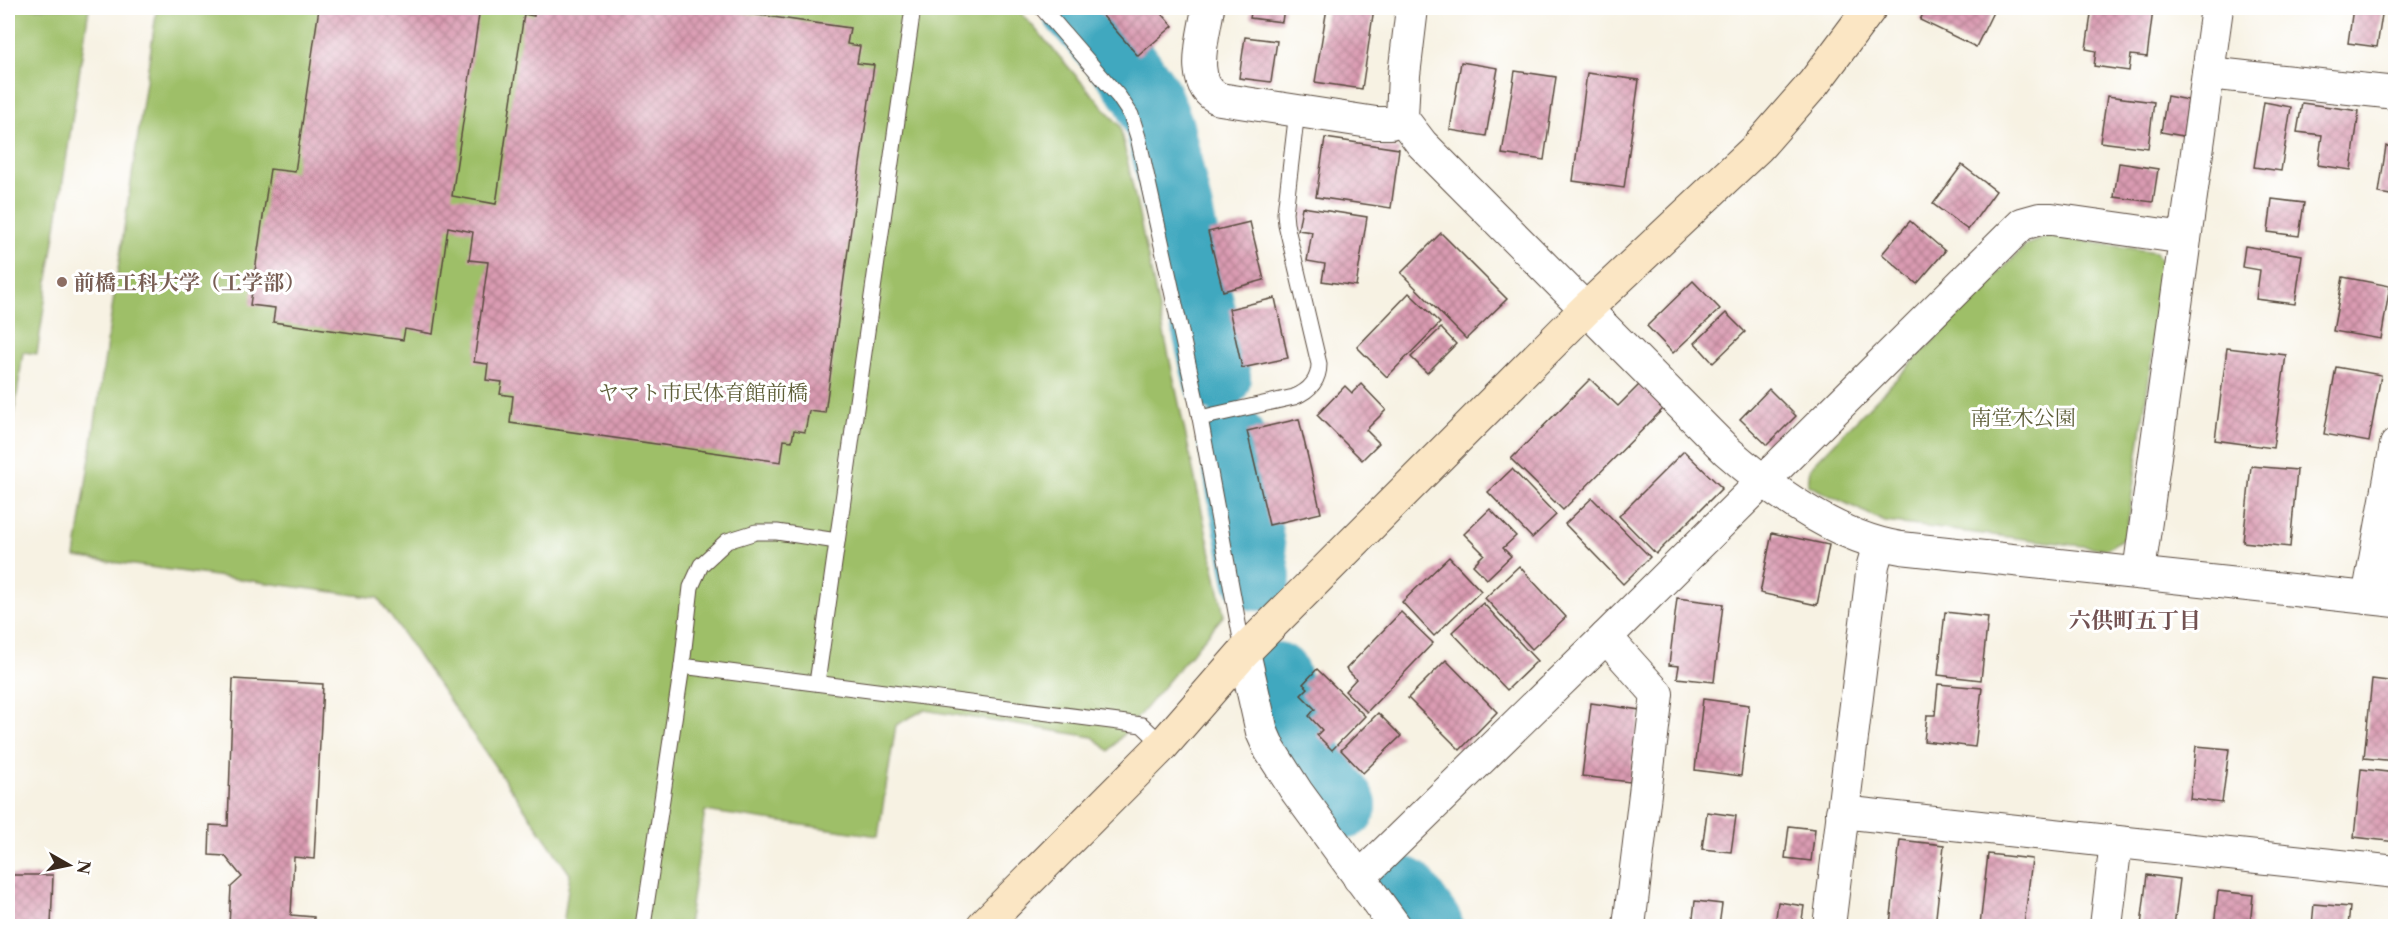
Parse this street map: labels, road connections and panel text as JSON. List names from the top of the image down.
{
  "districts": ["六供町五丁目"],
  "parks": ["ヤマト市民体育館前橋", "南堂木公園"],
  "places": ["前橋工科大学（工学部）"],
  "north": "right"
}
